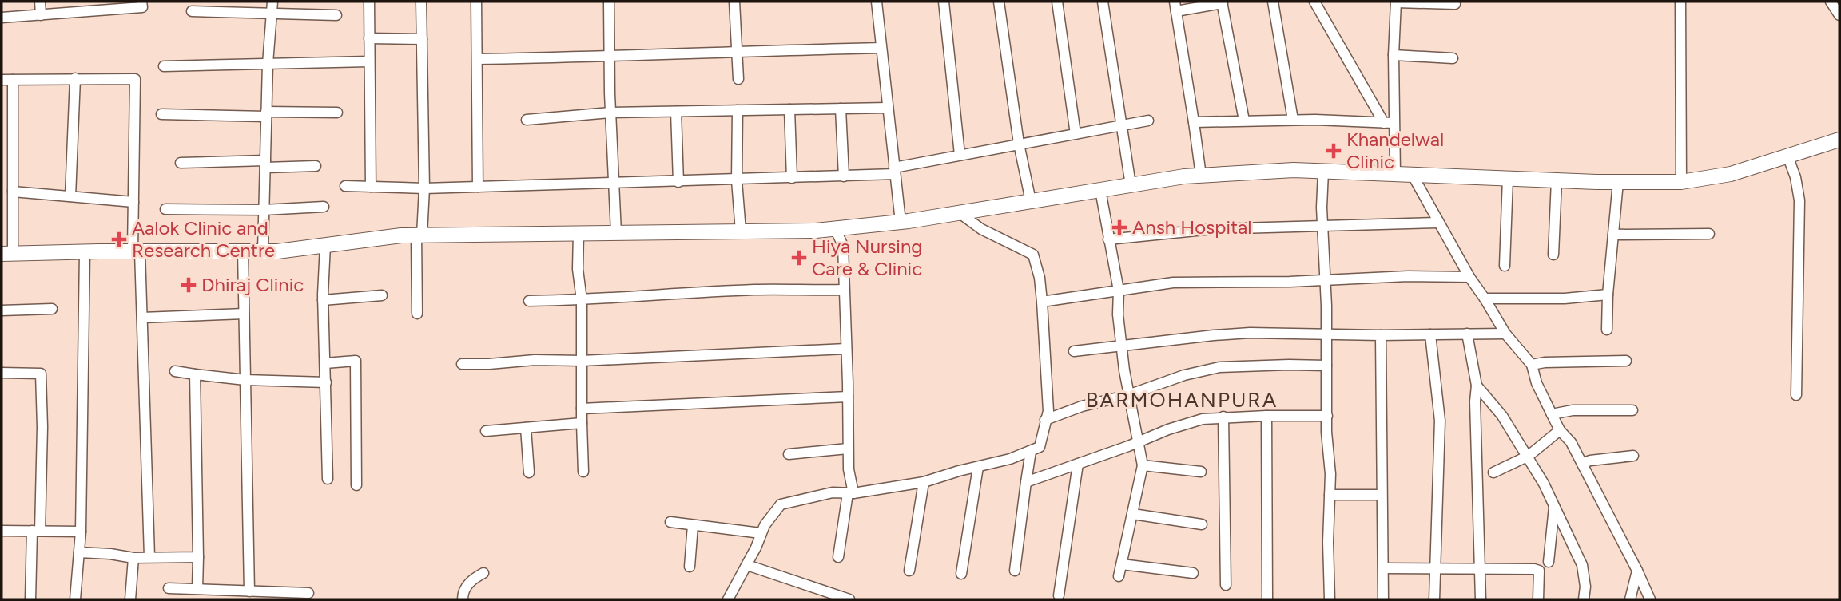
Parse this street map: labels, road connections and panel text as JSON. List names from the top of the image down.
{
  "districts": ["BARMOHANPURA"],
  "places": {
    "health": [
      "Khandelwal Clinic",
      "Ansh Hospital",
      "Aalok Clinic and Research Centre",
      "Hiya Nursing Care & Clinic",
      "Dhiraj Clinic"
    ]
  }
}
